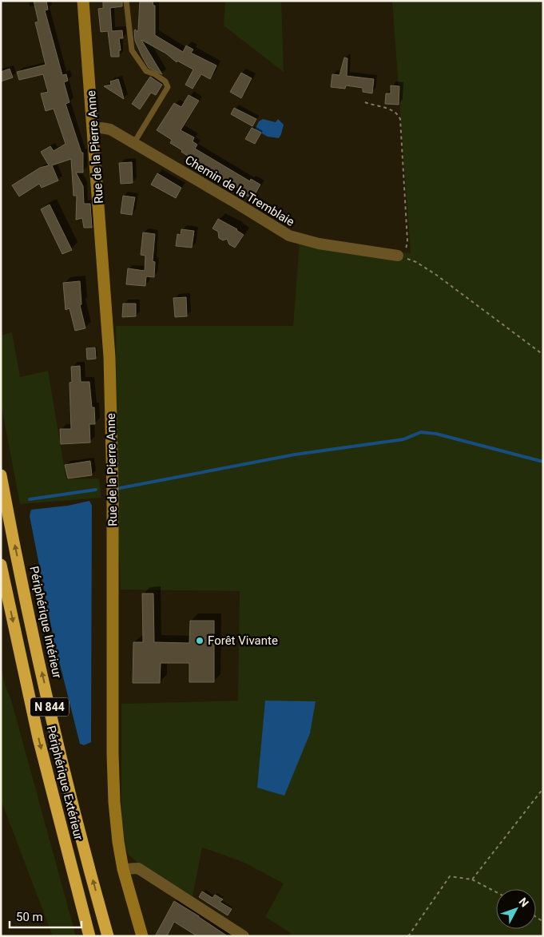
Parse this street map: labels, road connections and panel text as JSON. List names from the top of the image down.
{
  "streets": {
    "highway": ["Périphérique Intérieur", "N 844", "Périphérique Extérieur"],
    "street": ["Rue de la Pierre Anne", "Chemin de la Tremblaie"]
  },
  "crossings": [
    ["Rue de la Pierre Anne", "Chemin de la Tremblaie"]
  ],
  "one_way": ["Périphérique Intérieur", "Périphérique Extérieur"],
  "places": ["Forêt Vivante"],
  "scale_bar": "50 m",
  "north": "top right"
}
